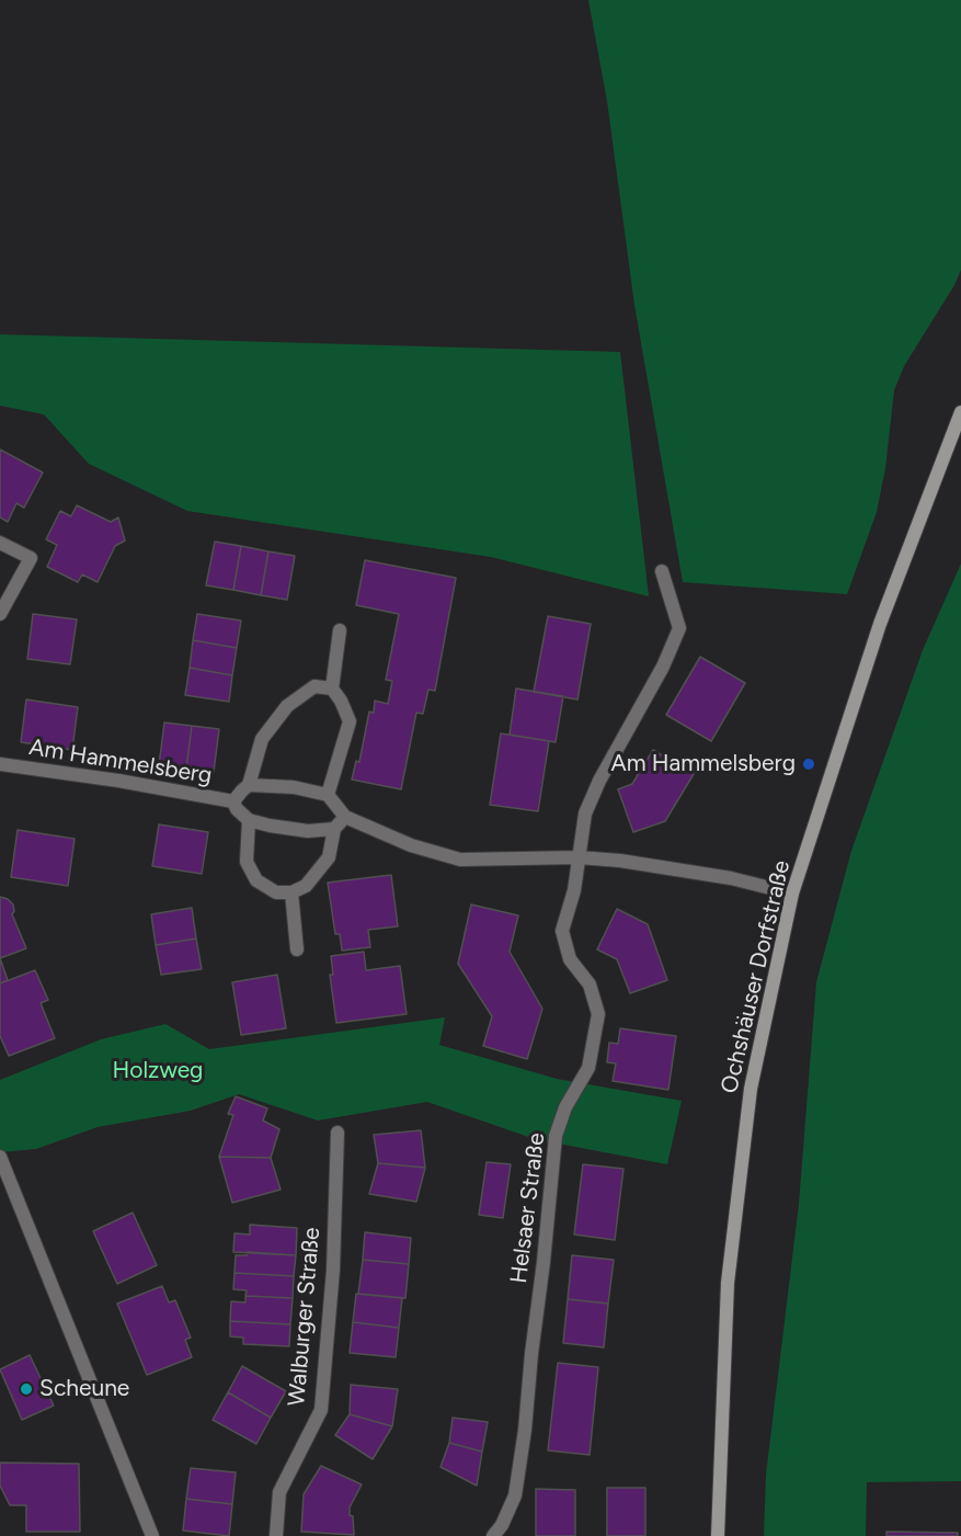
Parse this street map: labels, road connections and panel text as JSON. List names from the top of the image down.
{
  "streets": {
    "main road": ["Ochshäuser Dorfstraße"],
    "street": ["Am Hammelsberg", "Helsaer Straße", "Walburger Straße"]
  },
  "parks": ["Holzweg"],
  "places": ["Am Hammelsberg", "Scheune"]
}
